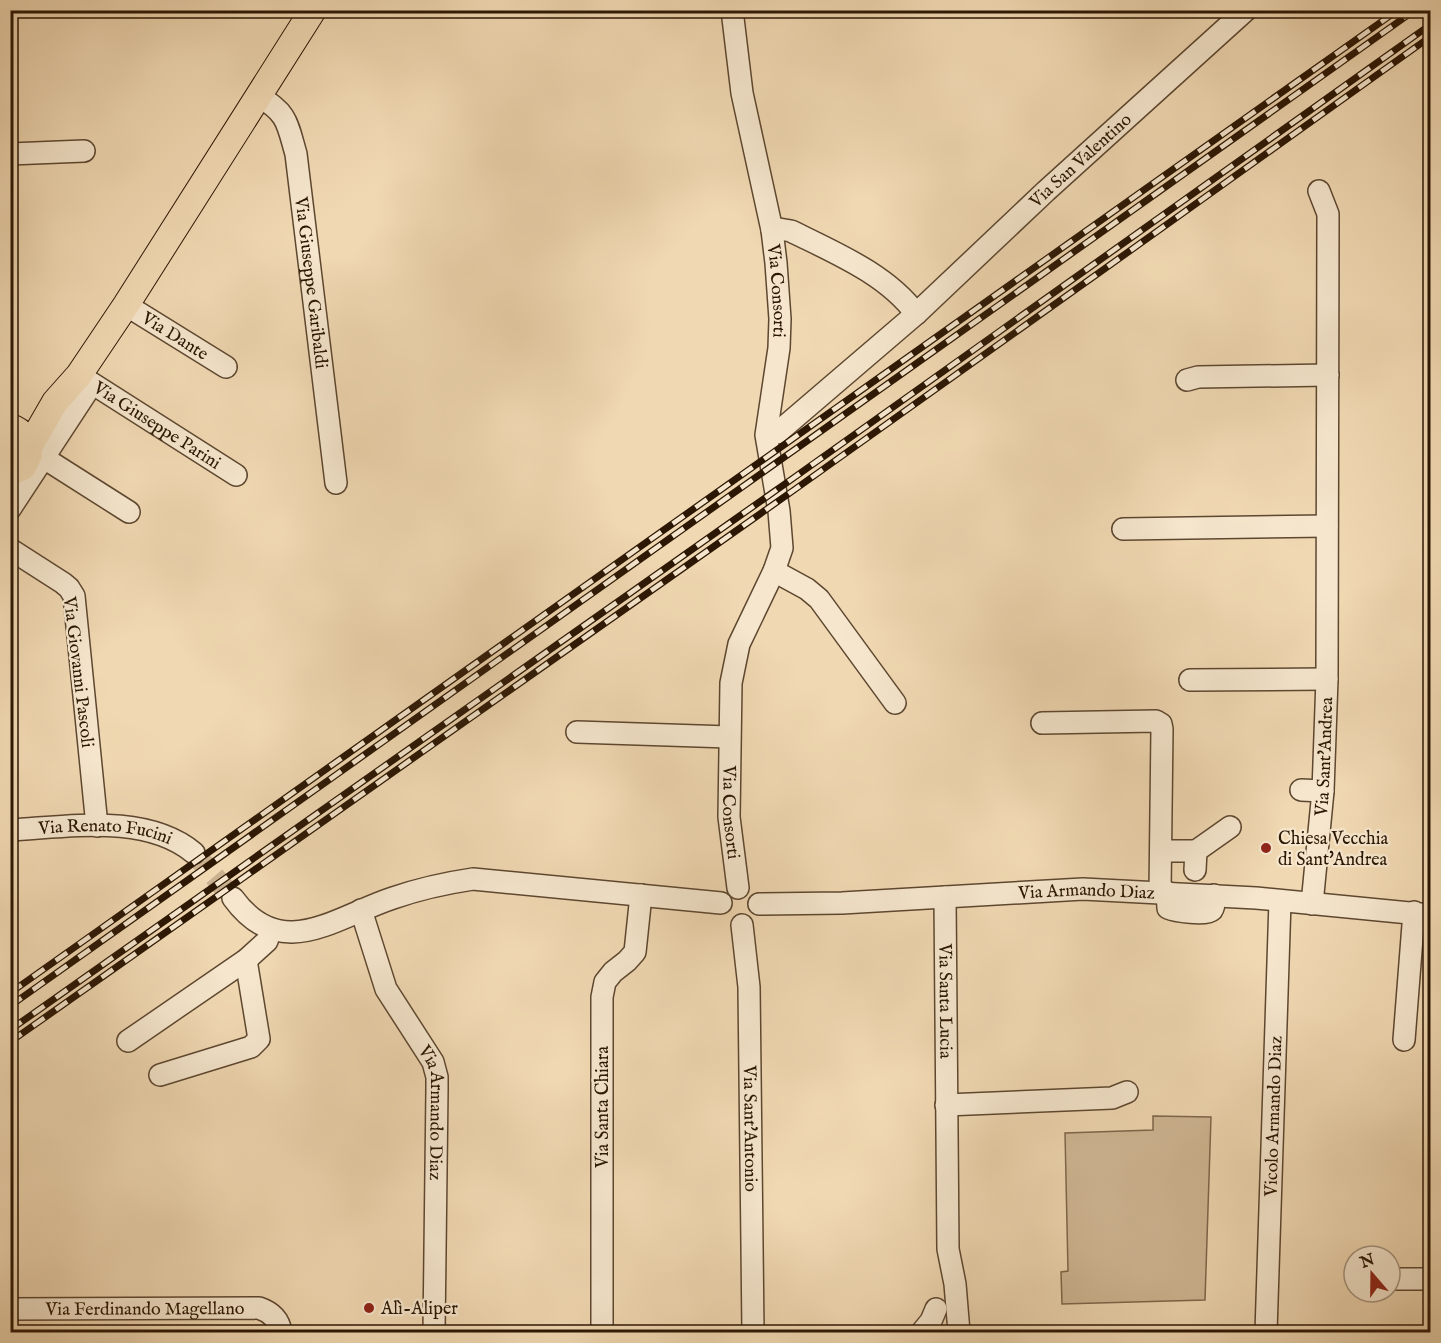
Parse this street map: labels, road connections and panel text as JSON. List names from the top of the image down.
{
  "streets": {
    "street": [
      "Via San Valentino",
      "Via Giuseppe Garibaldi",
      "Via Consorti",
      "Via Dante",
      "Via Giuseppe Parini",
      "Via Giovanni Pascoli",
      "Via Sant'Andrea",
      "Via Renato Fucini",
      "Via Armando Diaz",
      "Via Santa Lucia",
      "Via Santa Chiara",
      "Vicolo Armando Diaz",
      "Via Sant'Antonio",
      "Via Ferdinando Magellano"
    ]
  },
  "crossings": [
    ["Via Consorti", "Via Armando Diaz"],
    ["Via Consorti", "Via Sant'Antonio"],
    ["Via Giovanni Pascoli", "Via Renato Fucini"],
    ["Via Sant'Andrea", "Via Armando Diaz"],
    ["Via Armando Diaz", "Via Santa Lucia"],
    ["Via Armando Diaz", "Vicolo Armando Diaz"],
    ["Via Armando Diaz", "Via Sant'Antonio"]
  ],
  "places": ["Chiesa Vecchia di Sant'Andrea", "Alì-Aliper"],
  "north": "top"
}
